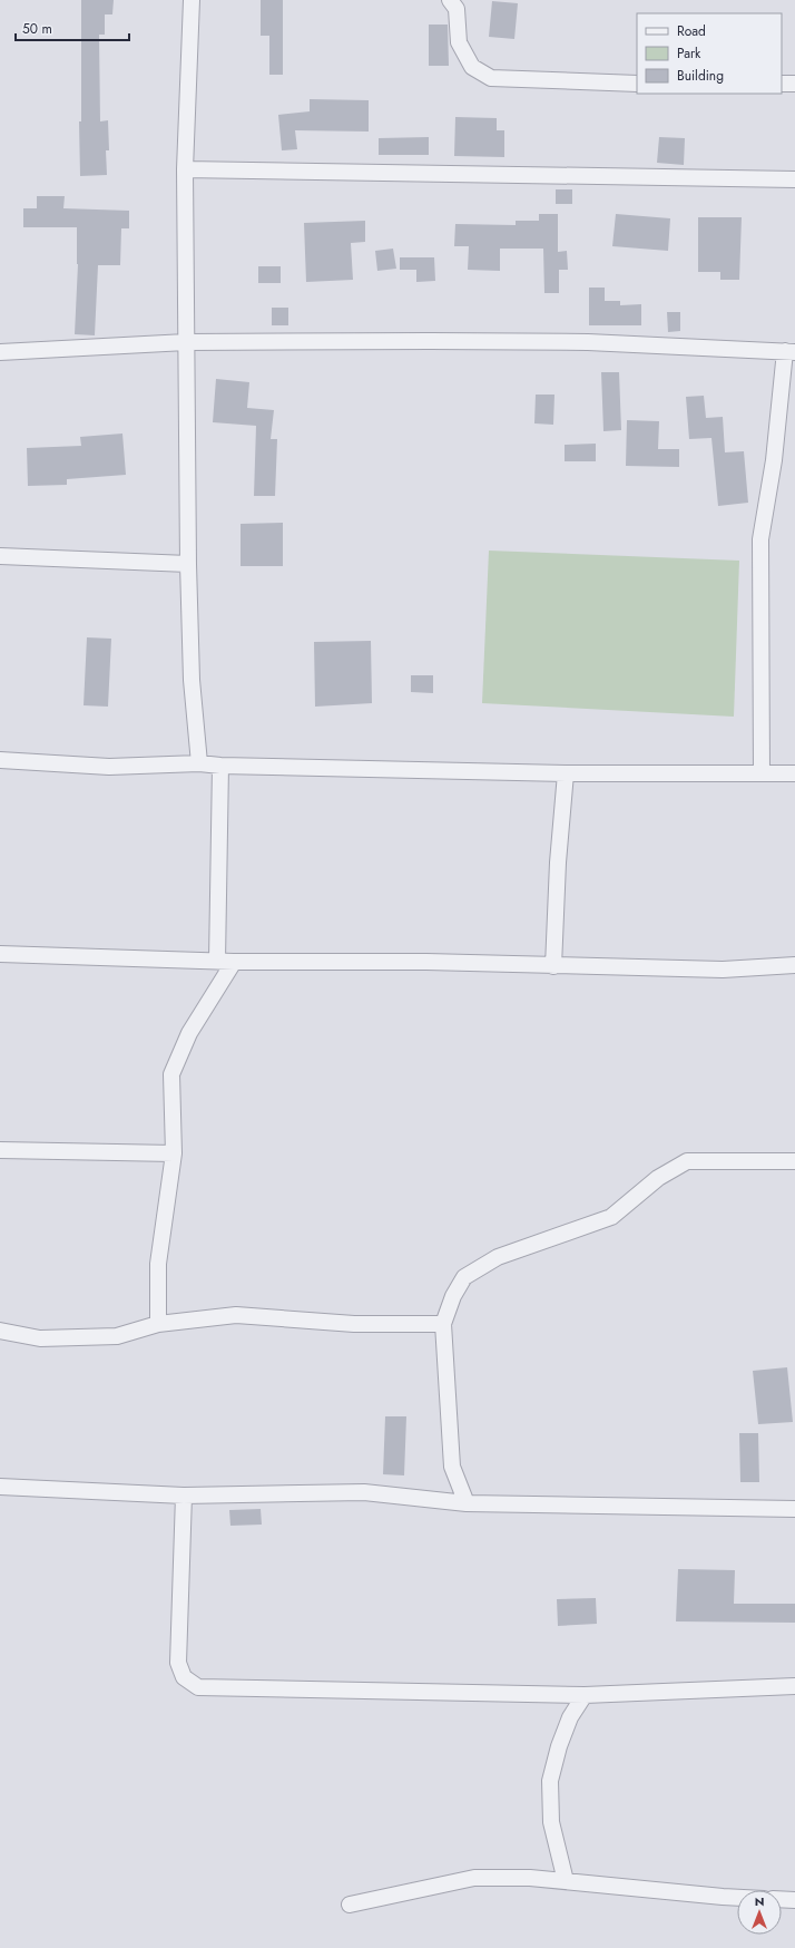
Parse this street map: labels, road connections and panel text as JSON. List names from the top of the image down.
{
  "legend": ["Road", "Park", "Building"],
  "scale_bar": "50 m",
  "north": "top"
}
